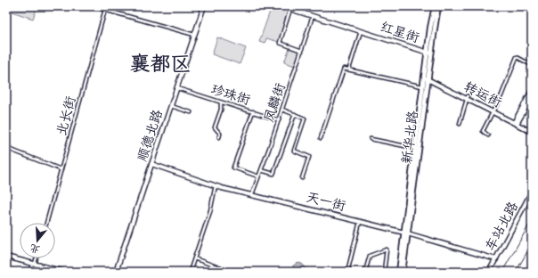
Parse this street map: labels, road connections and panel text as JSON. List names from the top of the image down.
{
  "streets": {
    "main road": ["新华北路"],
    "street": [
      "红星街",
      "珍珠街",
      "转运街",
      "凤麟街",
      "北长街",
      "顺德北路",
      "天一街",
      "车站北路"
    ]
  },
  "crossings": [
    ["红星街", "凤麟街"],
    ["红星街", "新华北路"],
    ["珍珠街", "凤麟街"],
    ["珍珠街", "顺德北路"],
    ["转运街", "新华北路"],
    ["凤麟街", "天一街"],
    ["顺德北路", "天一街"],
    ["新华北路", "天一街"],
    ["天一街", "车站北路"]
  ],
  "districts": ["襄都区"],
  "north": "bottom"
}
